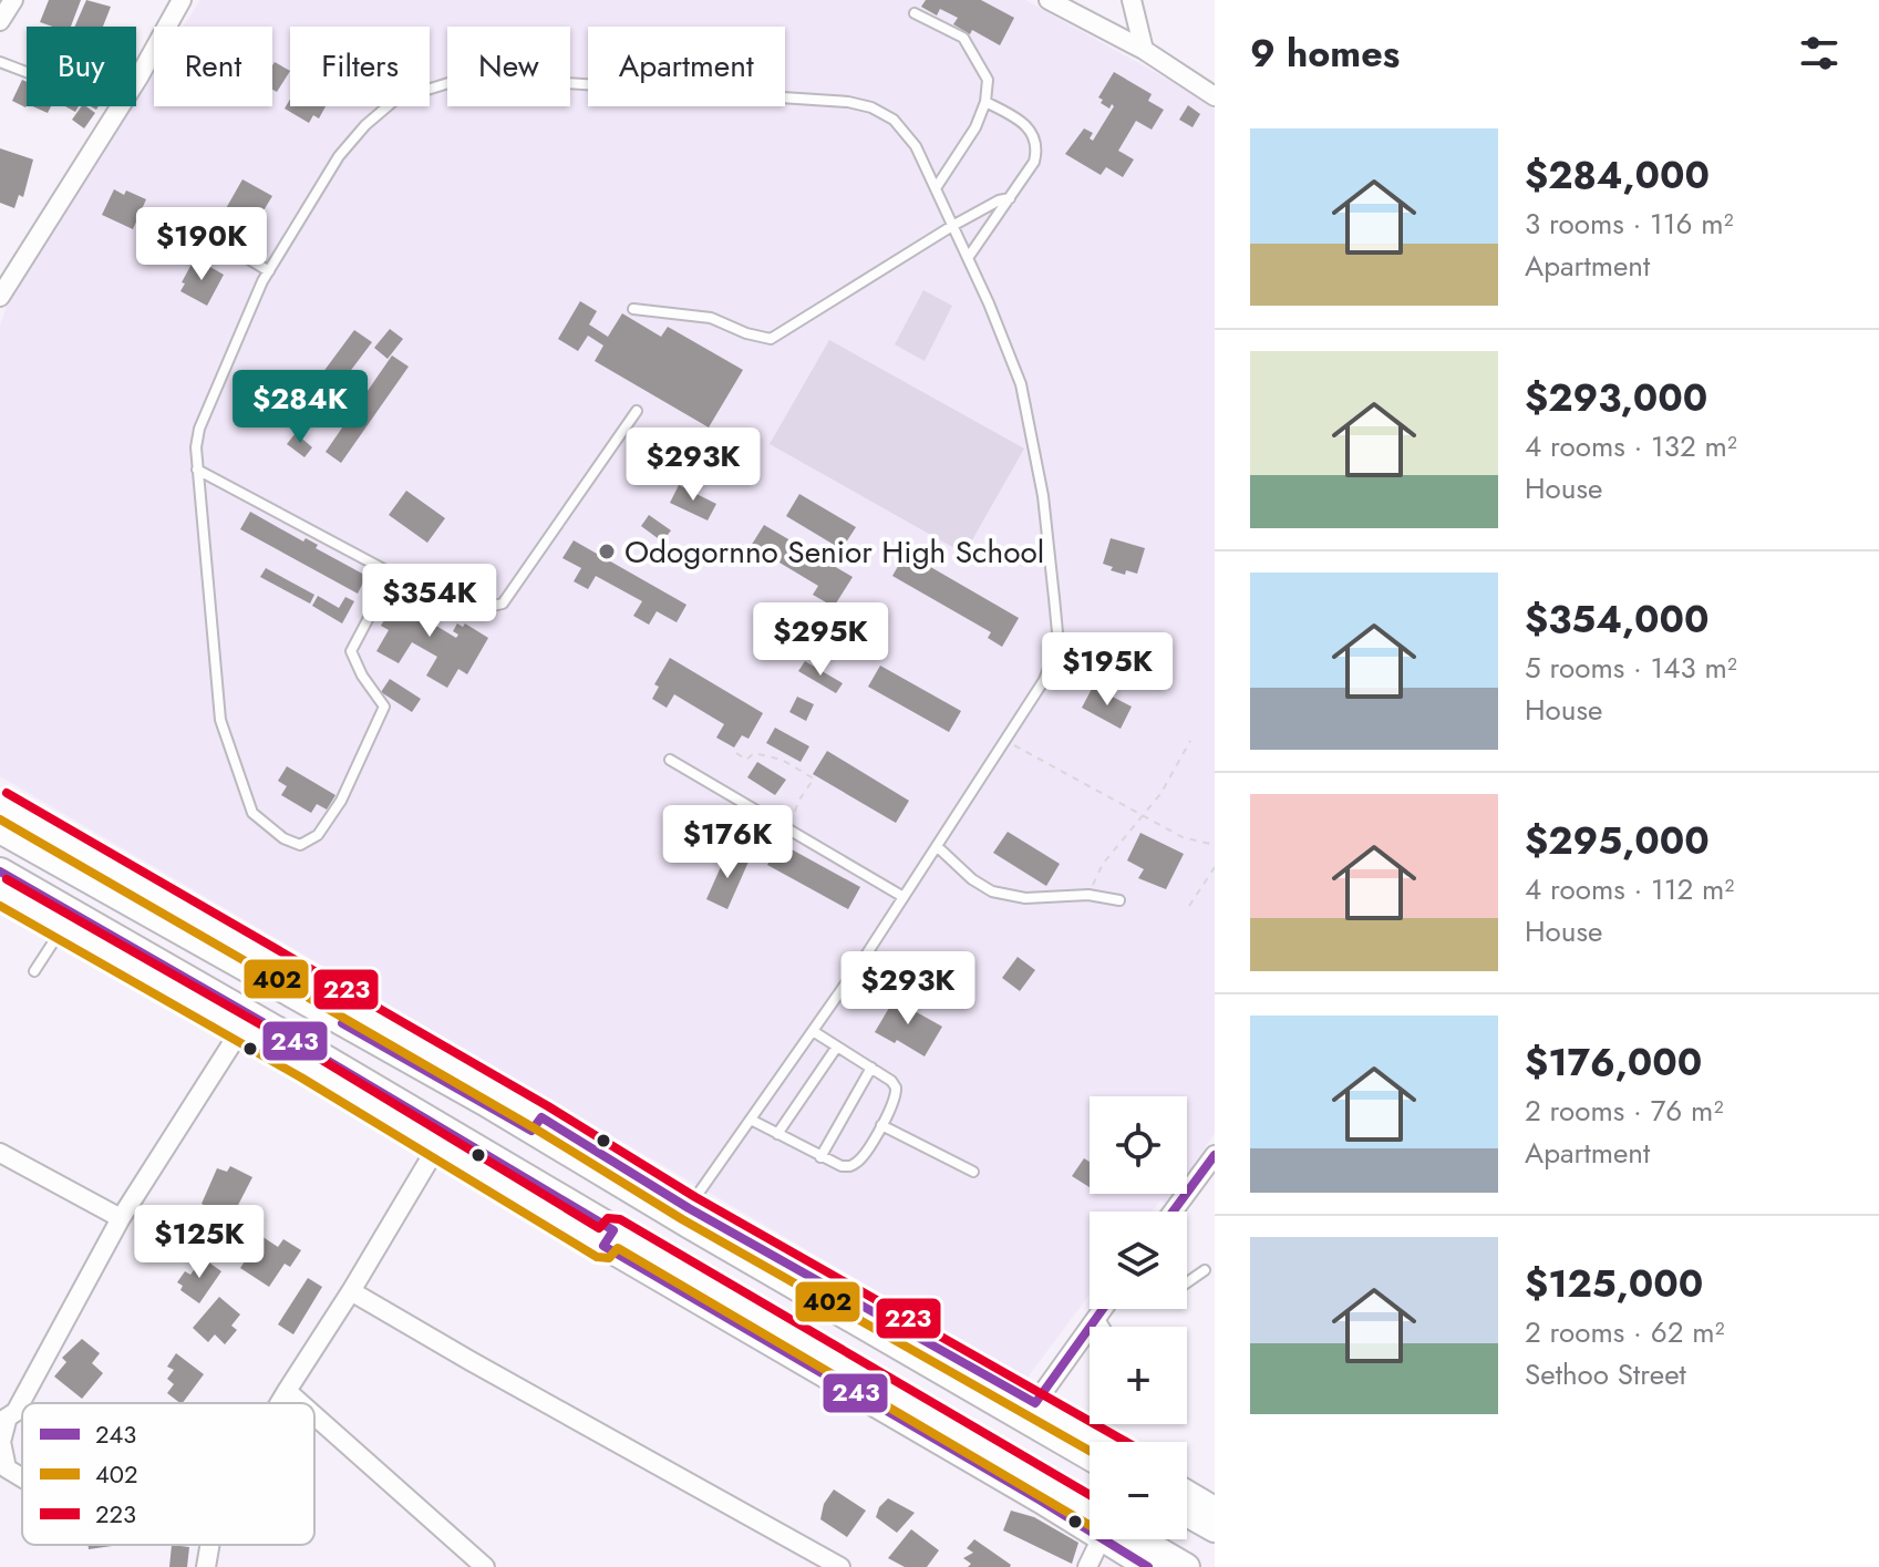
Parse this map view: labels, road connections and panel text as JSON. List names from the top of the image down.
{
  "places": ["Odogornno Senior High School"],
  "lines": ["transit line 223", "transit line 402", "transit line 243"],
  "legend": ["243", "402", "223"],
  "page": {
    "heading": "9 homes",
    "chip": [
      "Buy",
      "Rent",
      "Filters",
      "New",
      "Apartment"
    ],
    "list": [
      {
        "name": "$284,000",
        "note": "3 rooms · 116 m² · Apartment"
      },
      {
        "name": "$293,000",
        "note": "4 rooms · 132 m² · House"
      },
      {
        "name": "$354,000",
        "note": "5 rooms · 143 m² · House"
      },
      {
        "name": "$295,000",
        "note": "4 rooms · 112 m² · House"
      },
      {
        "name": "$176,000",
        "note": "2 rooms · 76 m² · Apartment"
      },
      {
        "name": "$125,000",
        "note": "2 rooms · 62 m² · Sethoo Street"
      }
    ],
    "price": [
      "$190K",
      "$284K",
      "$293K",
      "$354K",
      "$295K",
      "$195K",
      "$176K",
      "$293K",
      "$125K"
    ],
    "map_buttons": ["+", "−"]
  }
}
